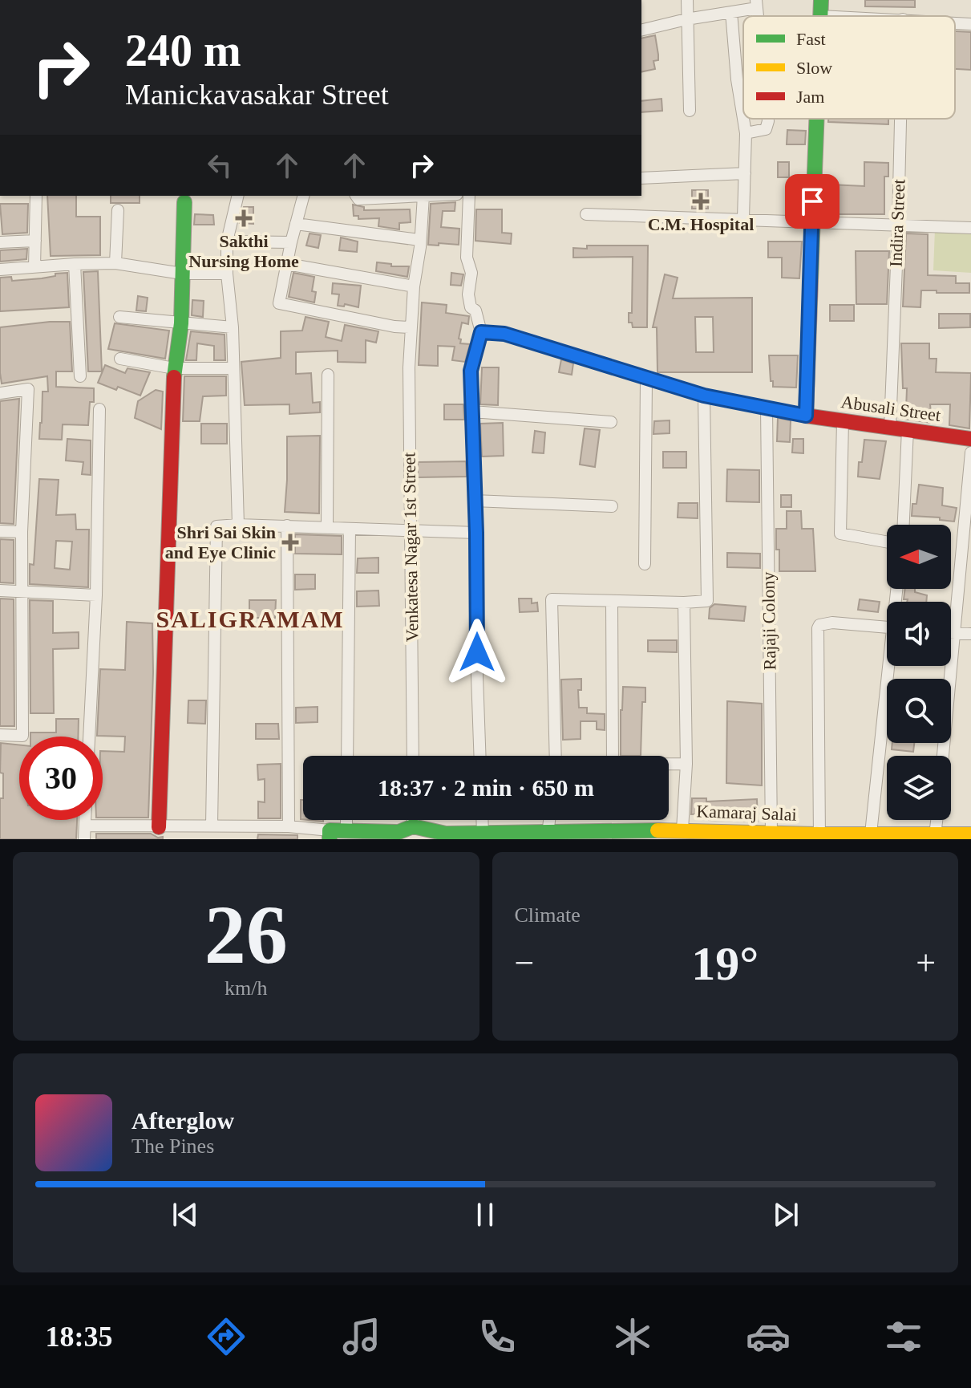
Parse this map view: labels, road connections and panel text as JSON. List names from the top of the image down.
{
  "streets": {
    "street": [
      "Indira Street",
      "Abusali Street",
      "Venkatesa Nagar 1st Street",
      "Rajaji Colony",
      "Kamaraj Salai"
    ]
  },
  "crossings": [
    ["Indira Street", "Abusali Street"],
    ["Rajaji Colony", "Kamaraj Salai"]
  ],
  "districts": ["SALIGRAMAM"],
  "places": {
    "health": ["C.M. Hospital", "Sakthi Nursing Home", "Shri Sai Skin and Eye Clinic"]
  },
  "legend": ["Fast", "Slow", "Jam"],
  "north": "left",
  "page": {
    "turn": ["240 m", "Manickavasakar Street"],
    "limit": "30",
    "trip": "18:37 · 2 min · 650 m",
    "tile": [
      ["26", "km/h"],
      "Climate"
    ],
    "heat": ["−", "19°", "+"],
    "song": ["Afterglow", "The Pines"],
    "tabs": "18:35"
  }
}
